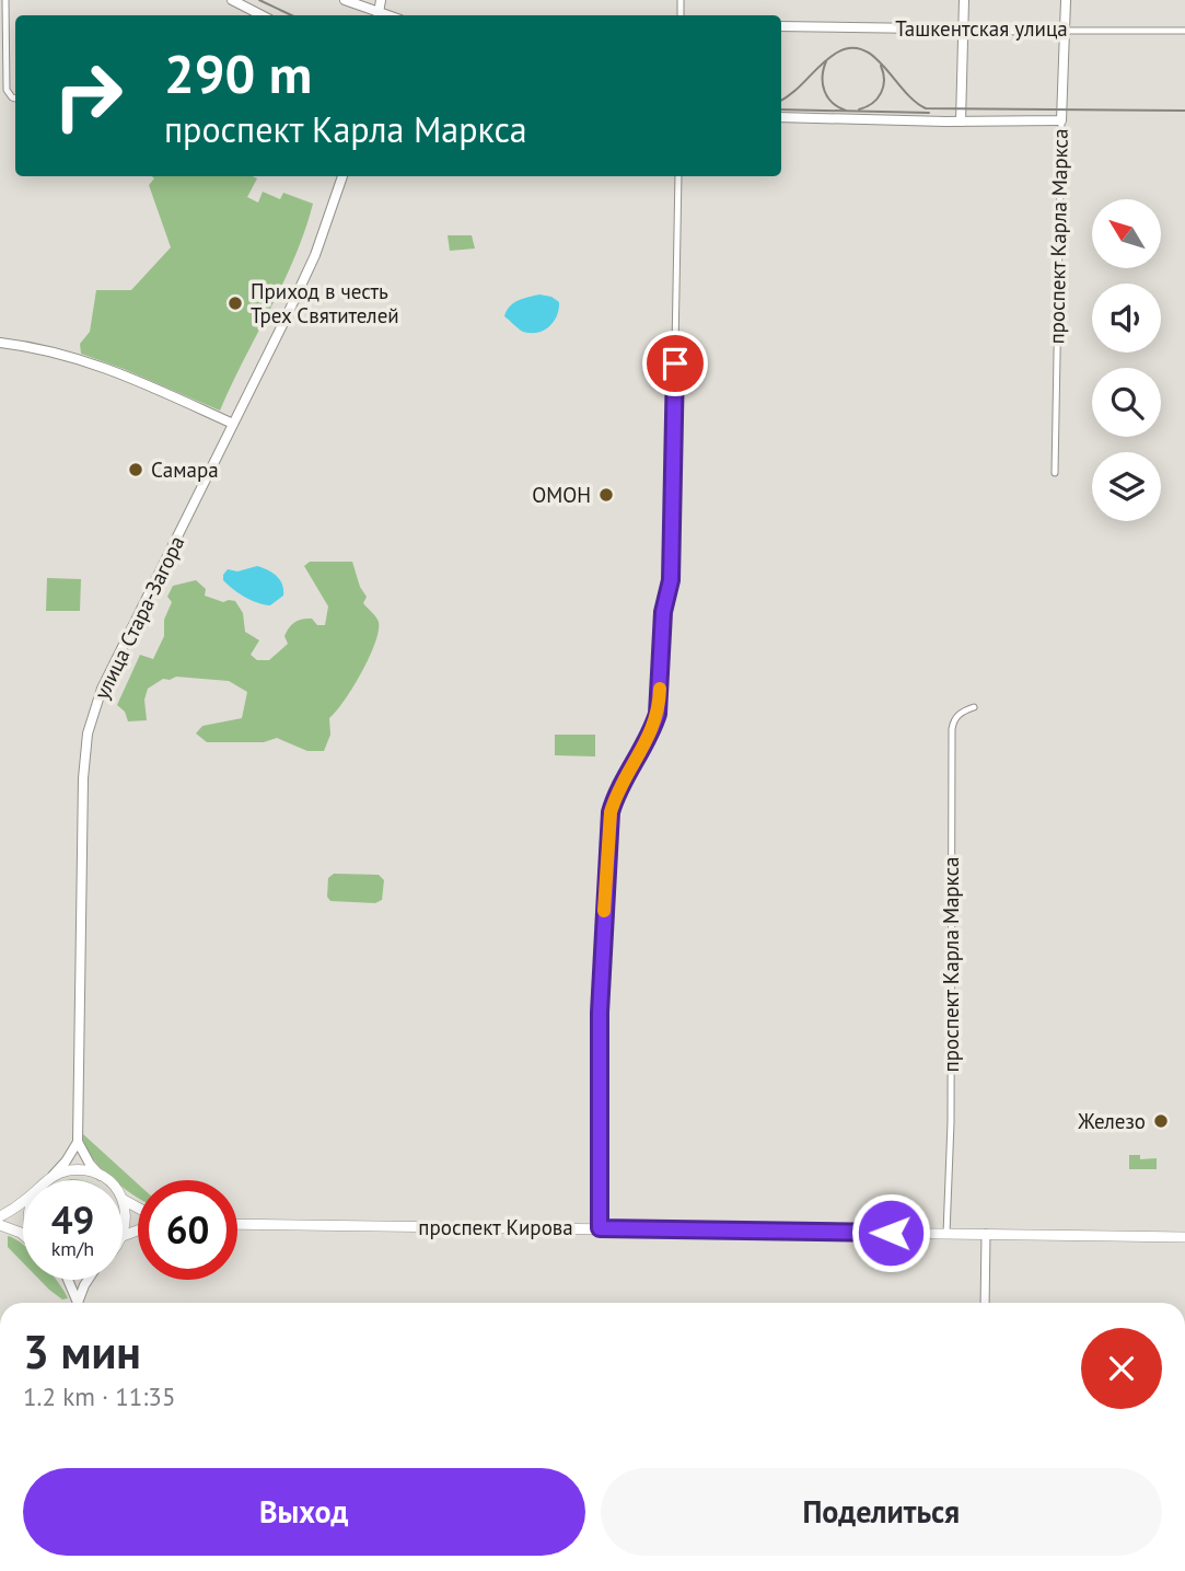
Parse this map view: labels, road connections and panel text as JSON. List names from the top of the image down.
{
  "streets": {
    "main road": [
      "Ташкентская улица",
      "проспект Карла Маркса",
      "улица Стара-Загора",
      "проспект Кирова"
    ]
  },
  "crossings": [
    ["Ташкентская улица", "проспект Карла Маркса"],
    ["проспект Карла Маркса", "проспект Кирова"]
  ],
  "places": [
    "Приход в честь Трех Святителей",
    "Самара",
    "ОМОН",
    "Железо"
  ],
  "north": "top left",
  "page": {
    "turn": ["290 m", "проспект Карла Маркса"],
    "speed": "49 km/h",
    "limit": "60",
    "heading": ["3 мин", "1.2 km · 11:35"],
    "buttons": ["Выход", "Поделиться"]
  }
}
